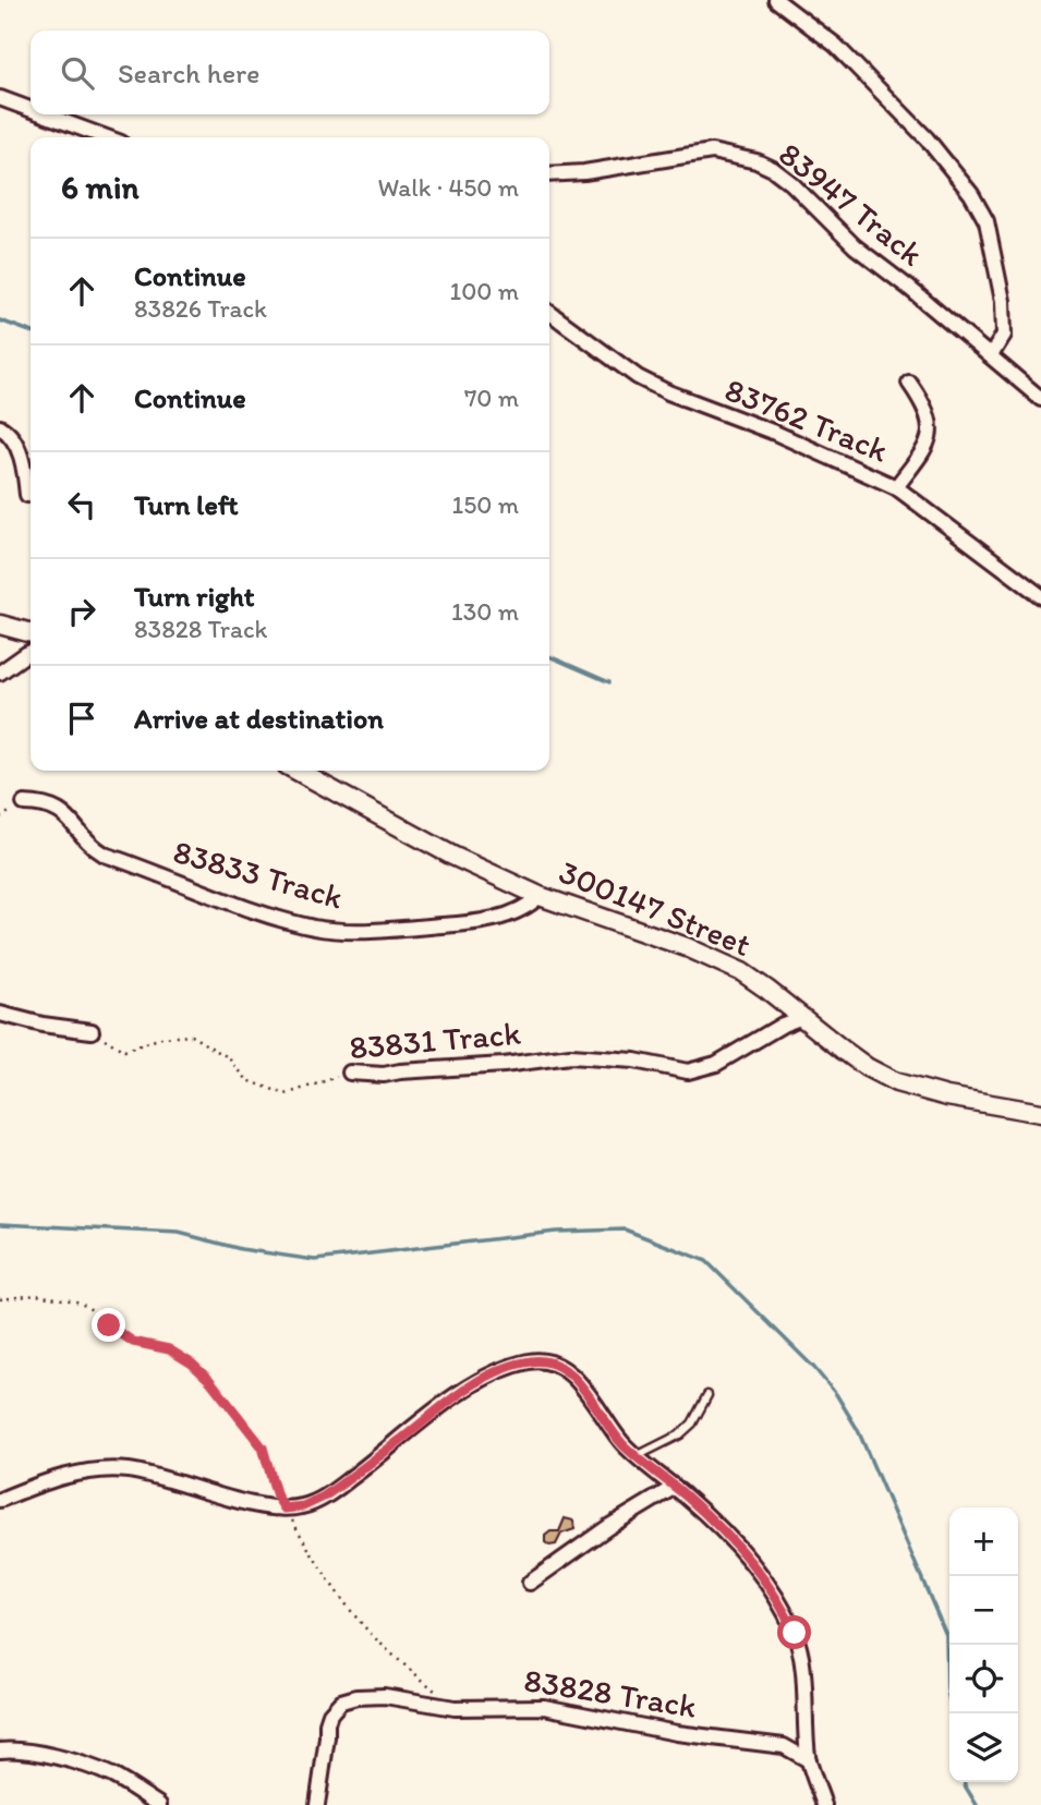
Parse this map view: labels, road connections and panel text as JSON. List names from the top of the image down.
{
  "streets": {
    "street": [
      "83947 Track",
      "83762 Track",
      "83833 Track",
      "300147 Street",
      "83831 Track",
      "83828 Track"
    ]
  },
  "crossings": [
    ["83833 Track", "300147 Street"],
    ["300147 Street", "83831 Track"]
  ],
  "page": {
    "search": "Search here",
    "heading": ["6 min", "Walk · 450 m"],
    "list": [
      ["Continue", "83826 Track", "100 m"],
      ["Continue", "70 m"],
      ["Turn left", "150 m"],
      ["Turn right", "83828 Track", "130 m"],
      "Arrive at destination"
    ],
    "map_buttons": ["+", "−"]
  }
}
